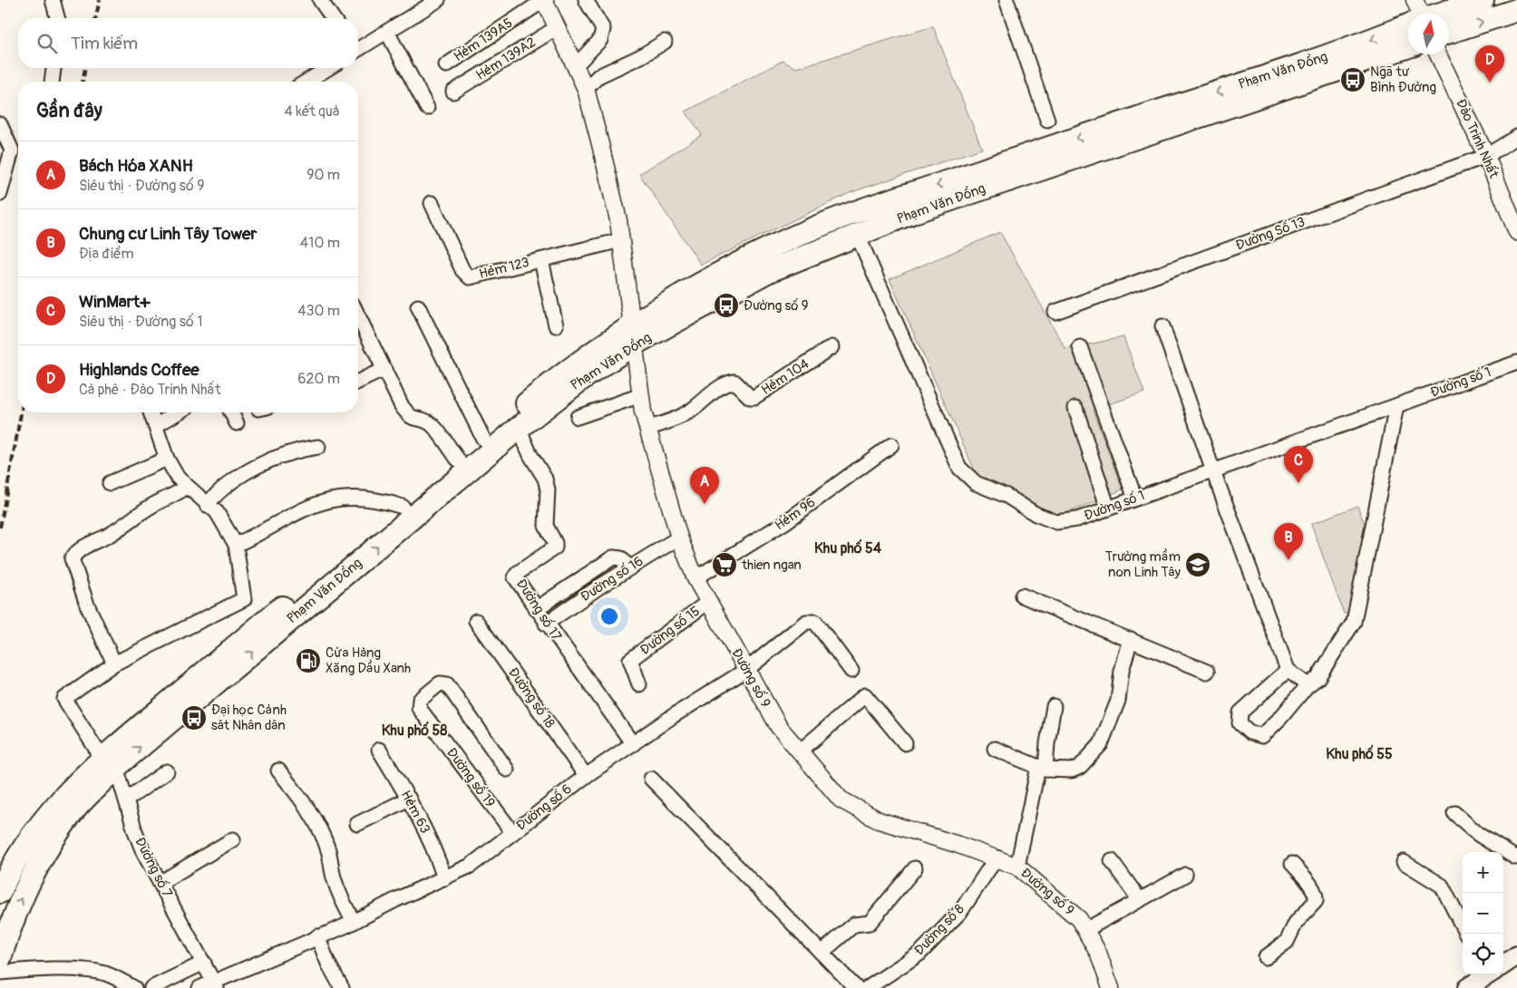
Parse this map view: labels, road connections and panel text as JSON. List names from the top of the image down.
{
  "streets": {
    "highway": ["Phạm Văn Đồng"],
    "street": [
      "Hẻm 139A5",
      "Hẻm 139A2",
      "Đào Trinh Nhất",
      "Đường Số 13",
      "Hẻm 123",
      "Hẻm 104",
      "Đường số 1",
      "Hẻm 96",
      "Đường số 16",
      "Đường số 17",
      "Đường số 15",
      "Đường số 9",
      "Đường số 18",
      "Đường số 19",
      "Đường số 6",
      "Hẻm 63",
      "Đường số 7",
      "Đường số 8"
    ]
  },
  "crossings": [
    ["Hẻm 139A5", "Đường số 9"],
    ["Hẻm 139A2", "Đường số 9"],
    ["Phạm Văn Đồng", "Đường số 1"],
    ["Phạm Văn Đồng", "Đường số 17"],
    ["Phạm Văn Đồng", "Đường số 9"],
    ["Phạm Văn Đồng", "Đường số 7"],
    ["Đào Trinh Nhất", "Đường Số 13"],
    ["Hẻm 123", "Đường số 9"],
    ["Hẻm 104", "Đường số 9"],
    ["Hẻm 96", "Đường số 9"],
    ["Đường số 16", "Đường số 17"],
    ["Đường số 16", "Đường số 9"],
    ["Đường số 17", "Đường số 6"],
    ["Đường số 15", "Đường số 9"],
    ["Đường số 9", "Đường số 6"],
    ["Đường số 9", "Đường số 8"],
    ["Đường số 18", "Đường số 6"],
    ["Đường số 19", "Đường số 6"],
    ["Đường số 6", "Hẻm 63"],
    ["Đường số 6", "Đường số 7"]
  ],
  "districts": ["Khu phố 54", "Khu phố 58", "Khu phố 55"],
  "places": {
    "bus stop": ["Ngã tư Bình Đường", "Đường số 9", "Đại học Cảnh sát Nhân dân"],
    "supermarket": ["thien ngan"],
    "school or university": ["Trường mầm non Linh Tây"],
    "fuel station": ["Cửa Hàng Xăng Dầu Xanh"]
  },
  "north": "top",
  "page": {
    "search": "Tìm kiếm",
    "pins": [
      "D",
      "C",
      "A",
      "B"
    ],
    "heading": ["Gần đây", "4 kết quả"],
    "list": [
      {
        "mark": "A",
        "name": "Bách Hóa XANH",
        "note": "Siêu thị · Đường số 9",
        "value": "90 m"
      },
      {
        "mark": "B",
        "name": "Chung cư Linh Tây Tower",
        "note": "Địa điểm",
        "value": "410 m"
      },
      {
        "mark": "C",
        "name": "WinMart+",
        "note": "Siêu thị · Đường số 1",
        "value": "430 m"
      },
      {
        "mark": "D",
        "name": "Highlands Coffee",
        "note": "Cà phê · Đào Trinh Nhất",
        "value": "620 m"
      }
    ],
    "map_buttons": ["+", "−"]
  }
}
